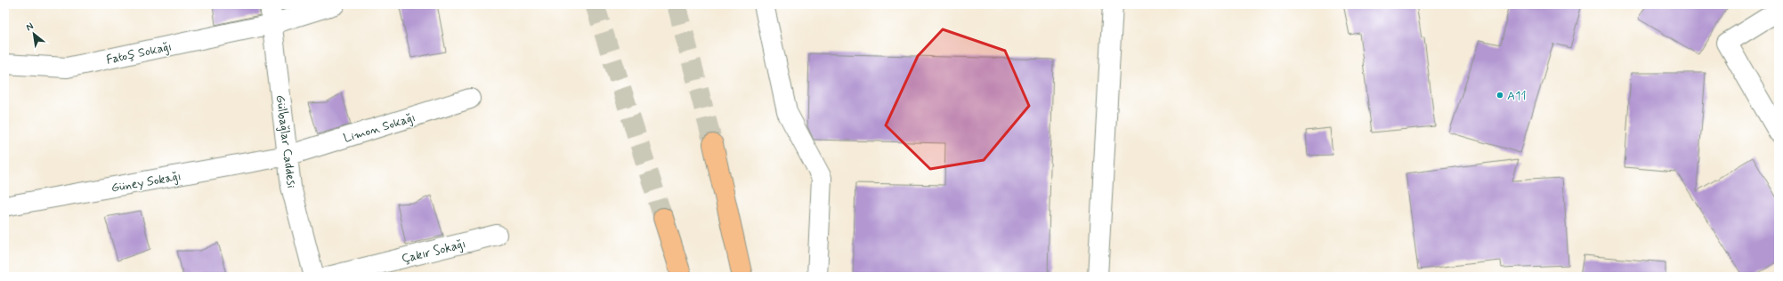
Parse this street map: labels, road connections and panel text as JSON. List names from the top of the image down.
{
  "streets": {
    "street": [
      "Fatoş Sokağı",
      "Limon Sokağı",
      "Gülbağlar Caddesi",
      "Güney Sokağı",
      "Çakır Sokağı"
    ]
  },
  "crossings": [
    ["Fatoş Sokağı", "Gülbağlar Caddesi"],
    ["Limon Sokağı", "Gülbağlar Caddesi"],
    ["Limon Sokağı", "Güney Sokağı"],
    ["Gülbağlar Caddesi", "Güney Sokağı"]
  ],
  "places": ["A11"],
  "north": "top left"
}
